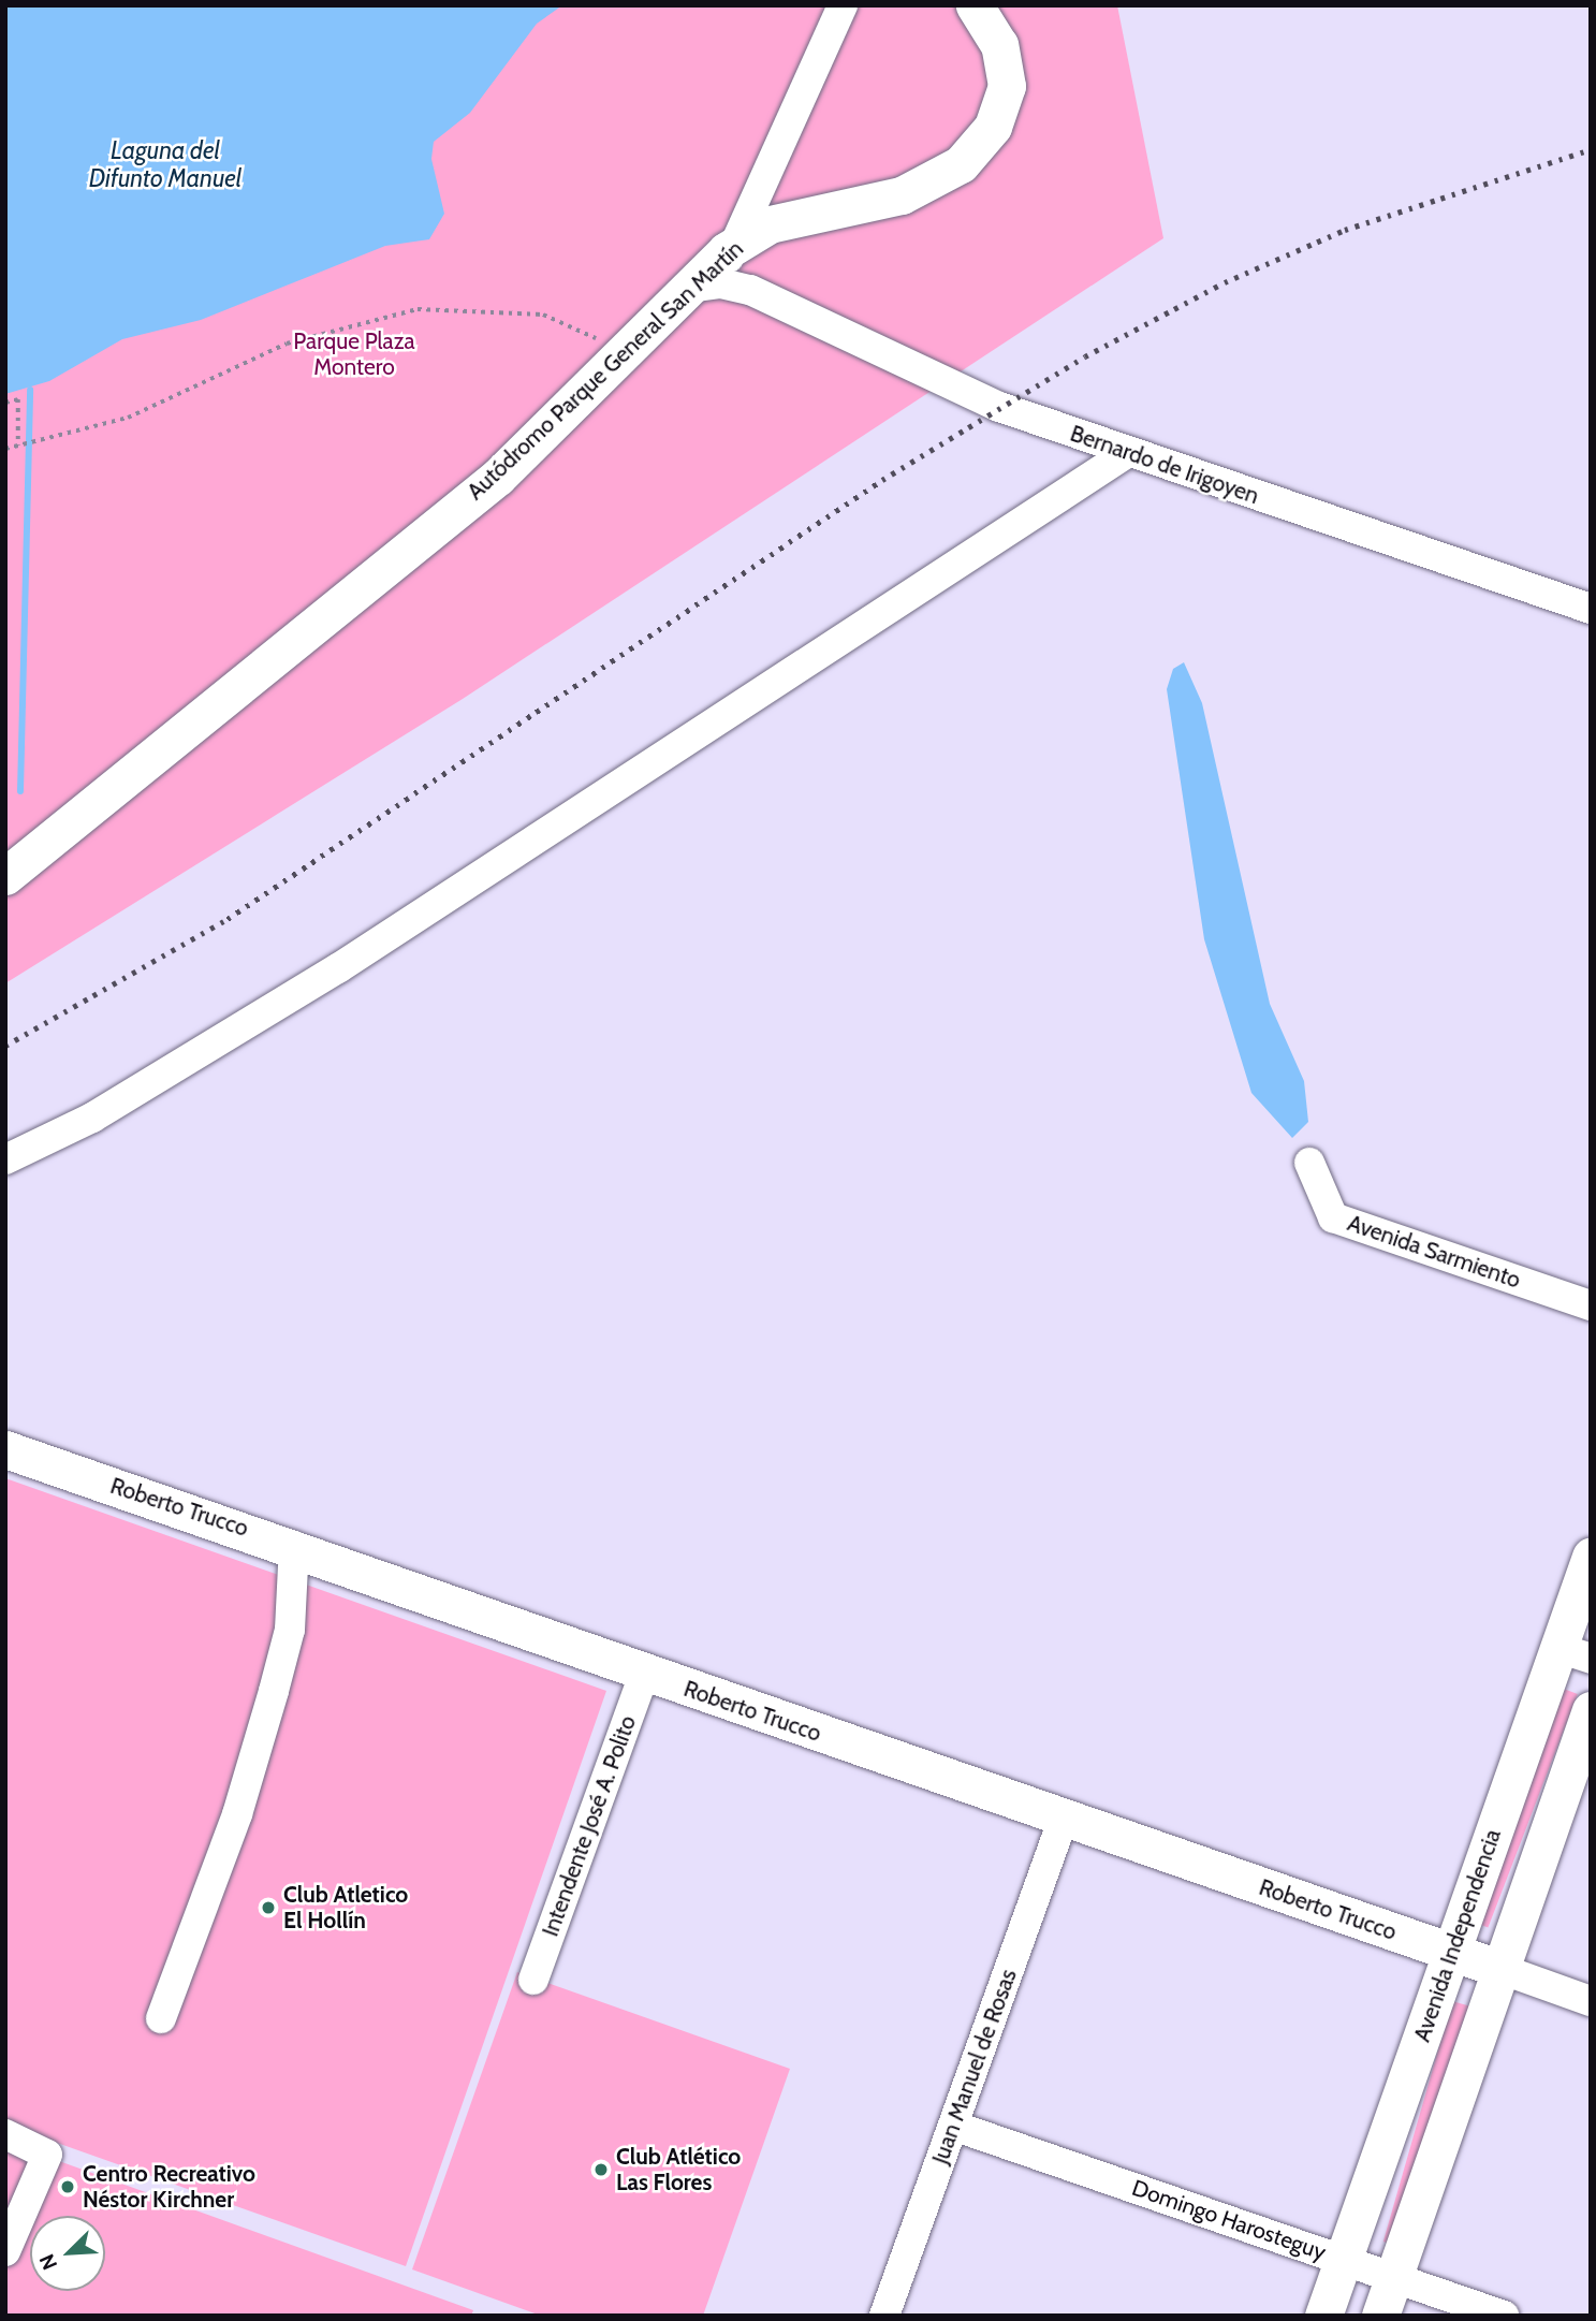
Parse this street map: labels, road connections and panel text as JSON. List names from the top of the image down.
{
  "streets": {
    "main road": ["Autódromo Parque General San Martín", "Roberto Trucco", "Avenida Independencia"],
    "street": [
      "Bernardo de Irigoyen",
      "Avenida Sarmiento",
      "Intendente José A. Polito",
      "Juan Manuel de Rosas",
      "Domingo Harosteguy"
    ]
  },
  "crossings": [
    ["Autódromo Parque General San Martín", "Bernardo de Irigoyen"],
    ["Roberto Trucco", "Intendente José A. Polito"],
    ["Roberto Trucco", "Avenida Independencia"],
    ["Roberto Trucco", "Juan Manuel de Rosas"],
    ["Avenida Independencia", "Domingo Harosteguy"],
    ["Juan Manuel de Rosas", "Domingo Harosteguy"]
  ],
  "water": ["Laguna del Difunto Manuel"],
  "parks": ["Parque Plaza Montero"],
  "places": ["Club Atletico El Hollín", "Club Atlético Las Flores", "Centro Recreativo Néstor Kirchner"],
  "north": "bottom left"
}
